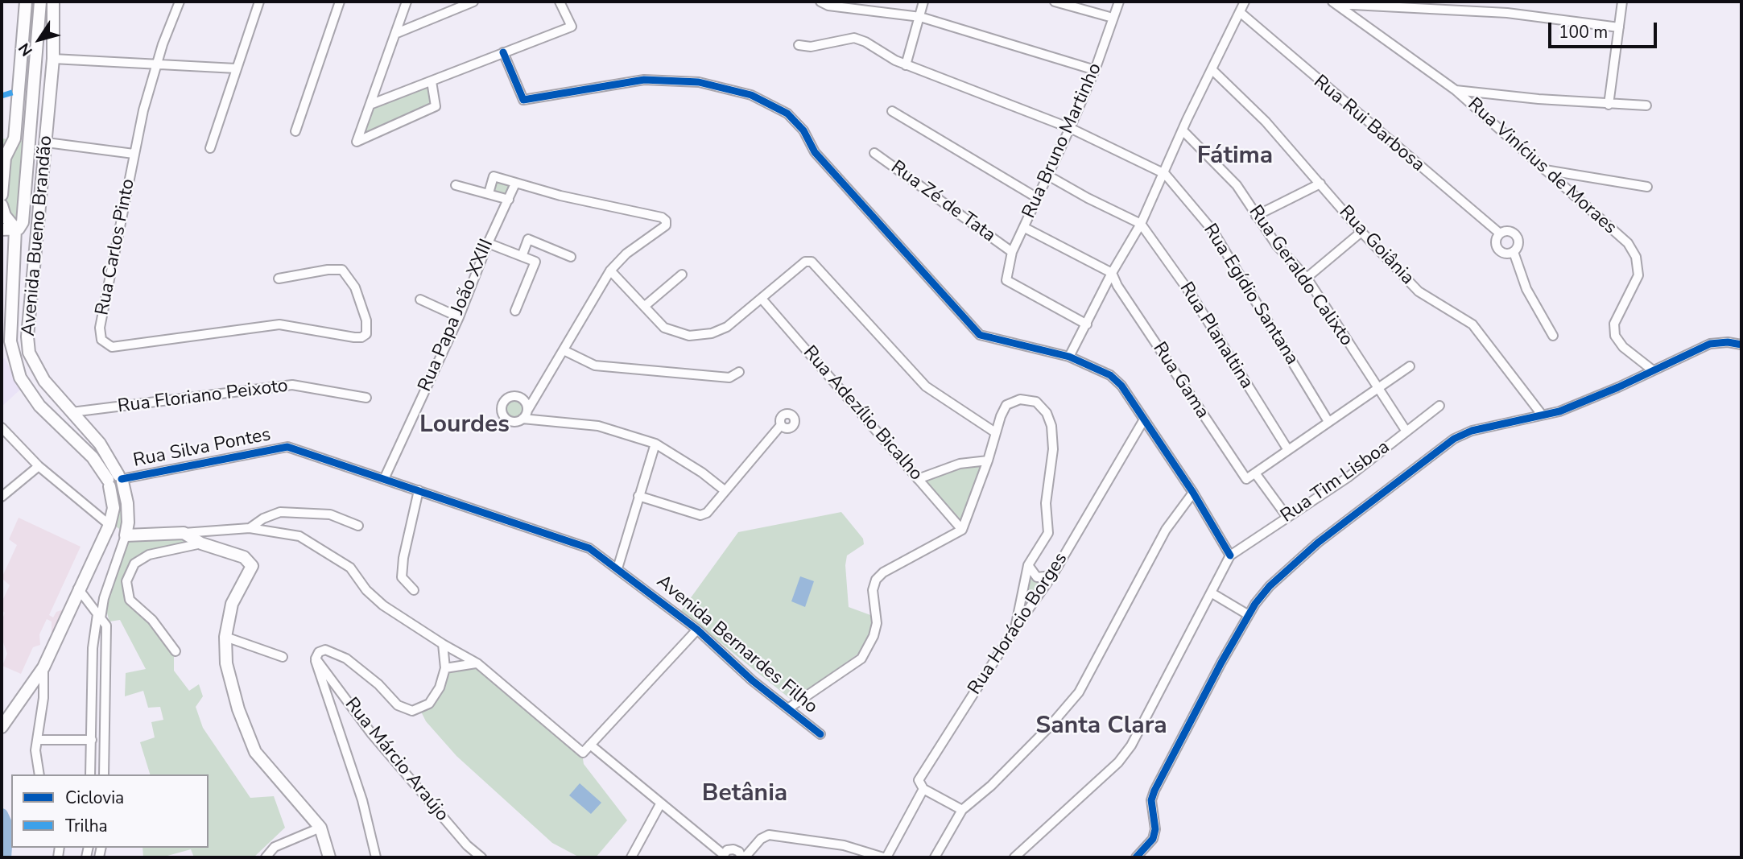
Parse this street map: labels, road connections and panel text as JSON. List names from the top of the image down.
{
  "streets": {
    "street": [
      "Rua Rui Barbosa",
      "Rua Bruno Martinho",
      "Rua Vinícius de Moraes",
      "Rua Zé de Tata",
      "Avenida Bueno Brandão",
      "Rua Goiânia",
      "Rua Carlos Pinto",
      "Rua Geraldo Calixto",
      "Rua Egídio Santana",
      "Rua Papa João XXIII",
      "Rua Planaltina",
      "Rua Gama",
      "Rua Floriano Peixoto",
      "Rua Adezílio Bicalho",
      "Rua Silva Pontes",
      "Rua Tim Lisboa",
      "Rua Horácio Borges",
      "Avenida Bernardes Filho",
      "Rua Márcio Araújo"
    ]
  },
  "crossings": [
    ["Rua Bruno Martinho", "Rua Zé de Tata"],
    ["Avenida Bueno Brandão", "Rua Floriano Peixoto"],
    ["Avenida Bueno Brandão", "Rua Silva Pontes"],
    ["Rua Geraldo Calixto", "Rua Tim Lisboa"],
    ["Rua Papa João XXIII", "Rua Silva Pontes"],
    ["Rua Papa João XXIII", "Avenida Bernardes Filho"],
    ["Rua Silva Pontes", "Avenida Bernardes Filho"]
  ],
  "districts": [
    "Fátima",
    "Lourdes",
    "Santa Clara",
    "Betânia"
  ],
  "legend": ["Ciclovia", "Trilha"],
  "scale_bar": "100 m",
  "north": "bottom left"
}
